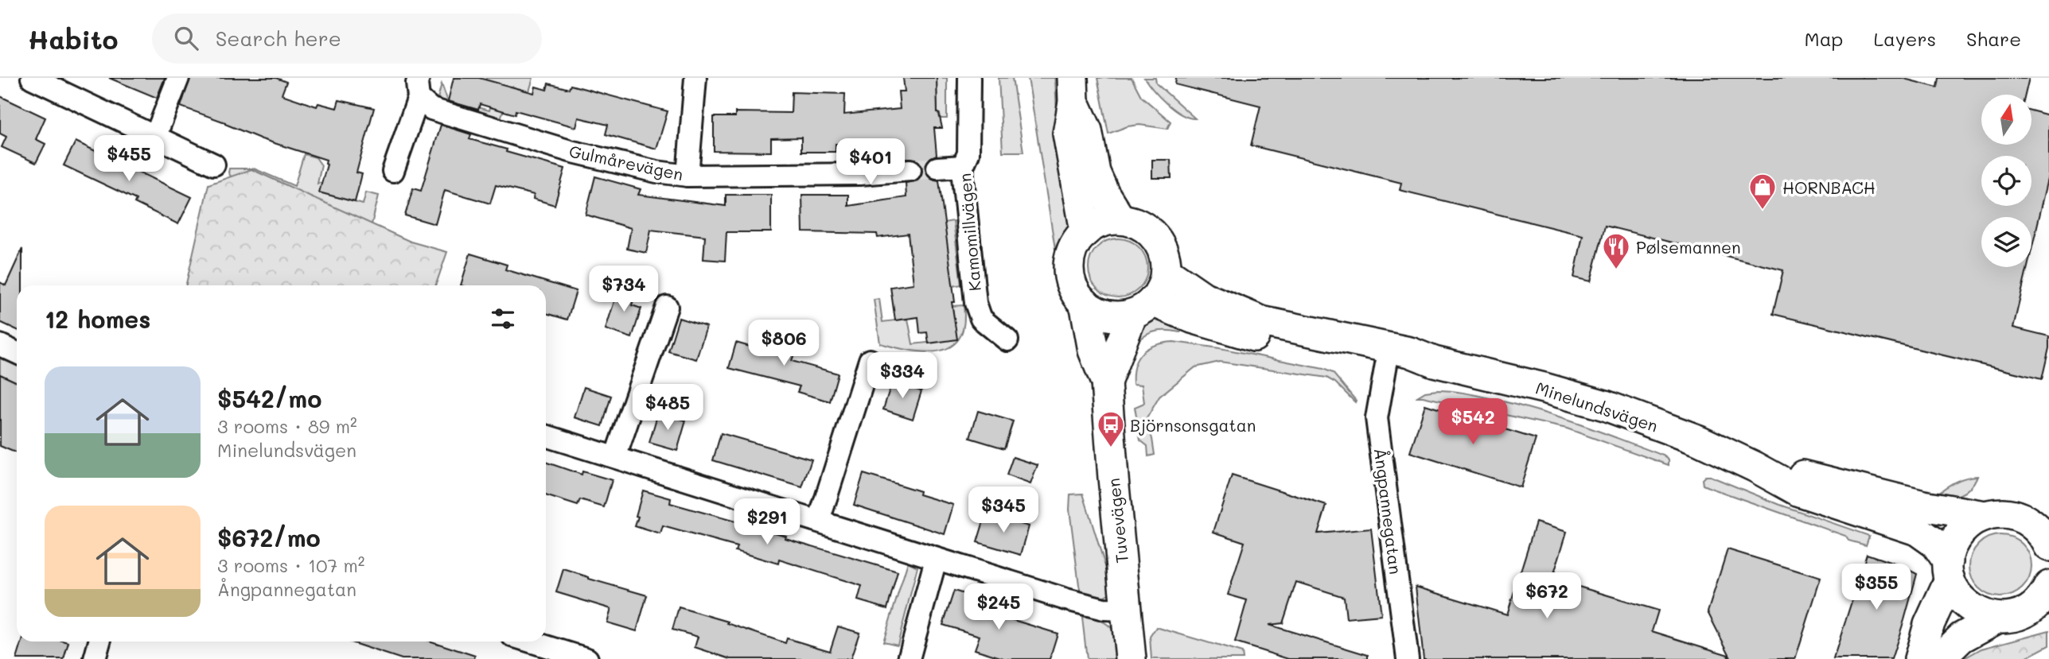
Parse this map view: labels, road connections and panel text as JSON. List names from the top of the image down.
{
  "streets": {
    "main road": ["Minelundsvägen", "Tuvevägen"],
    "street": ["Gulmårevägen", "Kamomillvägen", "Ångpannegatan"]
  },
  "crossings": [
    ["Minelundsvägen", "Ångpannegatan"],
    ["Minelundsvägen", "Tuvevägen"]
  ],
  "places": {
    "shop": ["HORNBACH"],
    "restaurant": ["Pølsemannen"],
    "bus stop": ["Björnsonsgatan"]
  },
  "north": "top",
  "page": {
    "header": "Habito",
    "search": "Search here",
    "nav": ["Map", "Layers", "Share"],
    "price": [
      "$455",
      "$401",
      "$734",
      "$806",
      "$334",
      "$485",
      "$542",
      "$345",
      "$291",
      "$355",
      "$672",
      "$245"
    ],
    "heading": "12 homes",
    "list": [
      {
        "name": "$542/mo",
        "note": "3 rooms · 89 m² · Minelundsvägen"
      },
      {
        "name": "$672/mo",
        "note": "3 rooms · 107 m² · Ångpannegatan"
      }
    ]
  }
}
